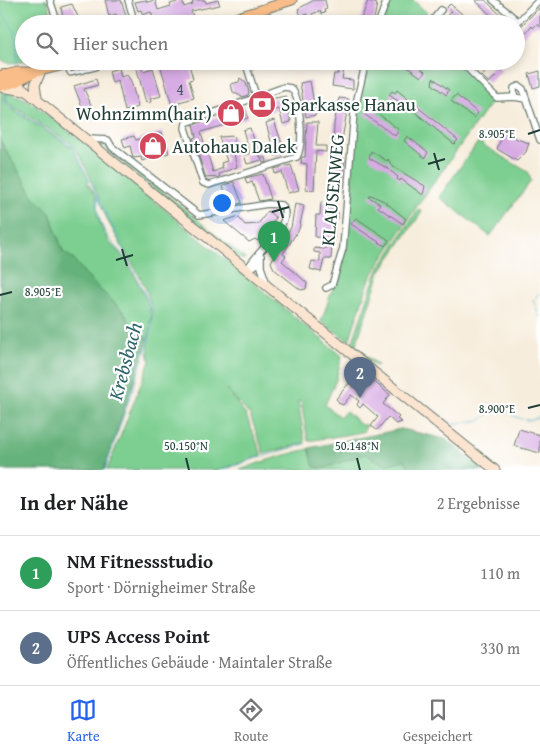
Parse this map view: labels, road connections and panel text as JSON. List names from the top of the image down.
{
  "streets": {
    "street": ["KLAUSENWEG"]
  },
  "water": ["Krebsbach"],
  "places": {
    "bank": ["Sparkasse Hanau"],
    "shop": ["Wohnzimm(hair)", "Autohaus Dalek"]
  },
  "house_numbers": ["4"],
  "page": {
    "search": "Hier suchen",
    "pins": ["1", "2"],
    "heading": ["In der Nähe", "2 Ergebnisse"],
    "list": [
      {
        "mark": "1",
        "name": "NM Fitnessstudio",
        "note": "Sport · Dörnigheimer Straße",
        "value": "110 m"
      },
      {
        "mark": "2",
        "name": "UPS Access Point",
        "note": "Öffentliches Gebäude · Maintaler Straße",
        "value": "330 m"
      }
    ],
    "nav": ["Karte", "Route", "Gespeichert"]
  },
  "coordinates": [
    "8.905°E",
    "8.900°E",
    "50.150°N",
    "50.148°N"
  ]
}
